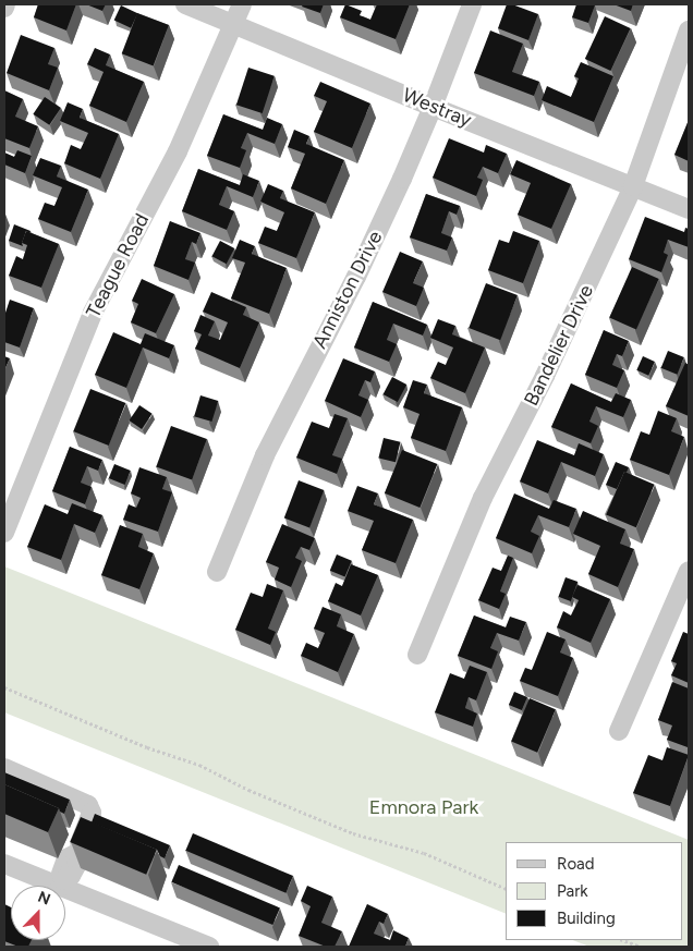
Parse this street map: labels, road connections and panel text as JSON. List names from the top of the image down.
{
  "streets": {
    "street": [
      "Westray",
      "Teague Road",
      "Anniston Drive",
      "Bandelier Drive"
    ]
  },
  "crossings": [
    ["Westray", "Teague Road"],
    ["Westray", "Anniston Drive"],
    ["Westray", "Bandelier Drive"]
  ],
  "parks": ["Emnora Park"],
  "legend": ["Road", "Park", "Building"],
  "north": "top"
}
